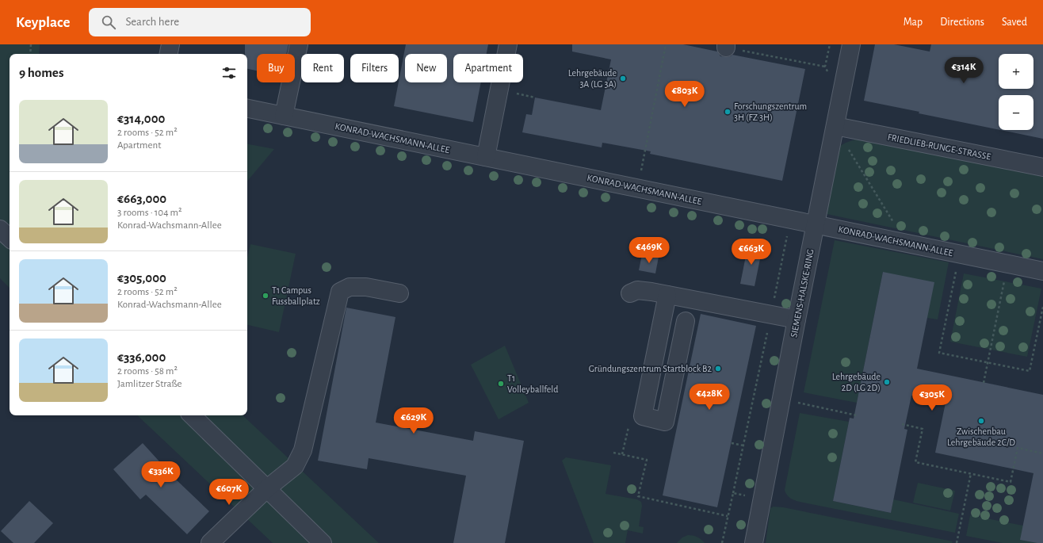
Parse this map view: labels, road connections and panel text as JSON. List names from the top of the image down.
{
  "streets": {
    "street": ["KONRAD-WACHSMANN-ALLEE", "FRIEDLIEB-RUNGE-STRASSE", "SIEMENS-HALSKE-RING"]
  },
  "crossings": [
    ["KONRAD-WACHSMANN-ALLEE", "SIEMENS-HALSKE-RING"],
    ["FRIEDLIEB-RUNGE-STRASSE", "SIEMENS-HALSKE-RING"]
  ],
  "places": [
    "Lehrgebäude 3A (LG 3A)",
    "Forschungszentrum 3H (FZ 3H)",
    "T1 Campus Fussballplatz",
    "Gründungszentrum Startblock B2",
    "Lehrgebäude 2D (LG 2D)",
    "T1 Volleyballfeld",
    "Zwischenbau Lehrgebäude 2C/D"
  ],
  "page": {
    "header": "Keyplace",
    "search": "Search here",
    "nav": ["Map", "Directions", "Saved"],
    "map_buttons": ["+", "−"],
    "chip": [
      "Buy",
      "Rent",
      "Filters",
      "New",
      "Apartment"
    ],
    "heading": "9 homes",
    "price": [
      "€314K",
      "€803K",
      "€469K",
      "€663K",
      "€428K",
      "€305K",
      "€629K",
      "€336K",
      "€607K"
    ],
    "list": [
      {
        "name": "€314,000",
        "note": "2 rooms · 52 m² · Apartment"
      },
      {
        "name": "€663,000",
        "note": "3 rooms · 104 m² · Konrad-Wachsmann-Allee"
      },
      {
        "name": "€305,000",
        "note": "2 rooms · 52 m² · Konrad-Wachsmann-Allee"
      },
      {
        "name": "€336,000",
        "note": "2 rooms · 58 m² · Jamlitzer Straße"
      }
    ]
  }
}
